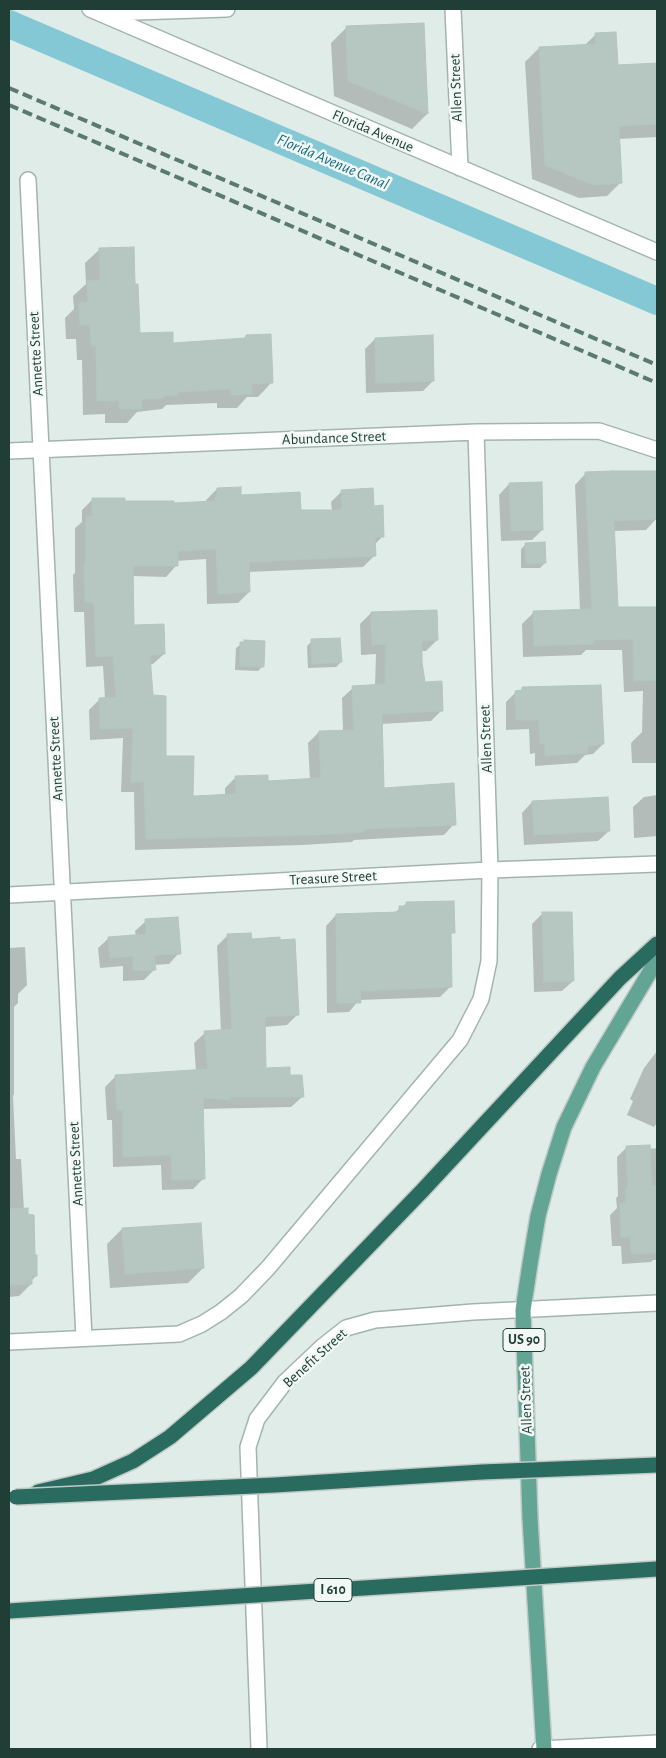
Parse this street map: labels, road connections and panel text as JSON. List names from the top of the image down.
{
  "streets": {
    "highway": ["I 610"],
    "main road": ["Allen Street", "US 90"],
    "street": [
      "Florida Avenue",
      "Annette Street",
      "Abundance Street",
      "Treasure Street",
      "Benefit Street"
    ]
  },
  "crossings": [
    ["Allen Street", "Florida Avenue"],
    ["Allen Street", "Annette Street"],
    ["Allen Street", "Abundance Street"],
    ["Allen Street", "Treasure Street"],
    ["Allen Street", "Benefit Street"],
    ["Annette Street", "Abundance Street"],
    ["Annette Street", "Treasure Street"]
  ],
  "water": ["Florida Avenue Canal"]
}
